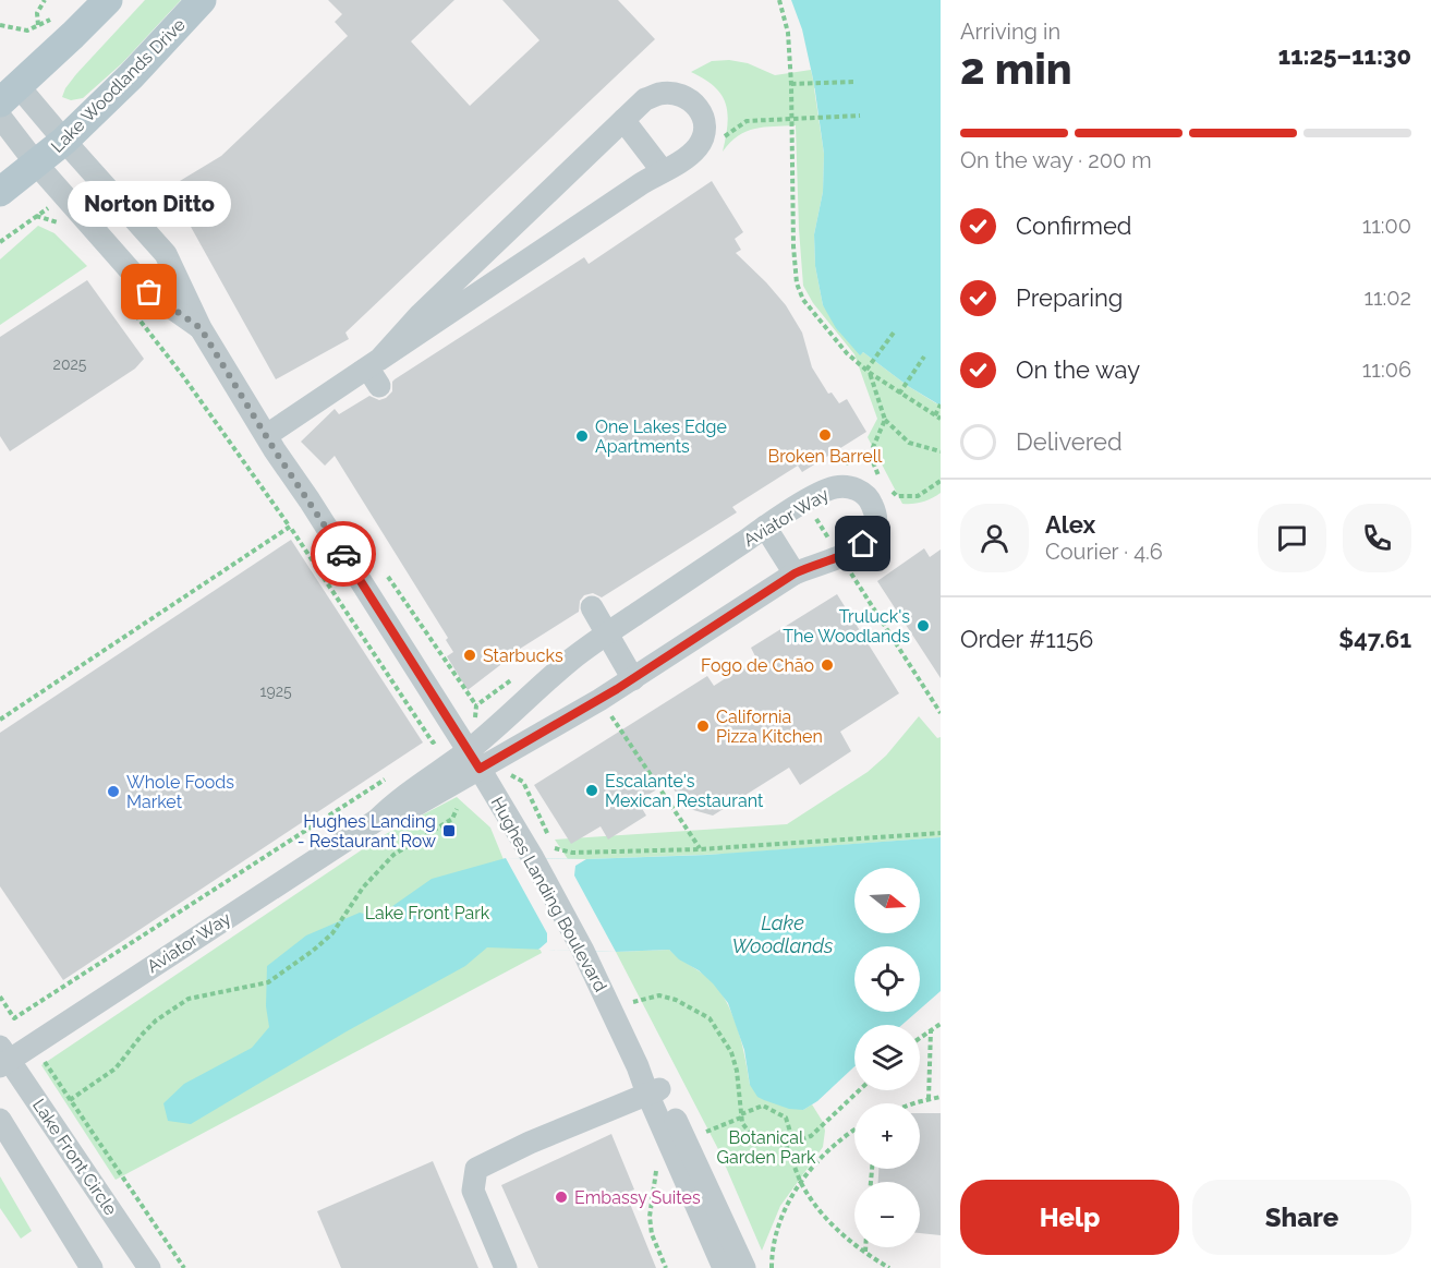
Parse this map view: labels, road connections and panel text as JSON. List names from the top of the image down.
{
  "streets": {
    "main road": ["Lake Woodlands Drive"],
    "street": ["Aviator Way", "Hughes Landing Boulevard", "Lake Front Circle"]
  },
  "crossings": [
    ["Lake Woodlands Drive", "Hughes Landing Boulevard"],
    ["Aviator Way", "Hughes Landing Boulevard"],
    ["Aviator Way", "Lake Front Circle"]
  ],
  "water": ["Lake Woodlands"],
  "parks": ["Lake Front Park", "Botanical Garden Park"],
  "places": {
    "other": [
      "Norton Ditto",
      "Broken Barrell",
      "One Lakes Edge Apartments",
      "Truluck's The Woodlands",
      "Starbucks",
      "Fogo de Chão",
      "California Pizza Kitchen",
      "Escalante's Mexican Restaurant",
      "Whole Foods Market",
      "Embassy Suites"
    ],
    "transit": ["Hughes Landing - Restaurant Row"]
  },
  "house_numbers": ["2025", "1925"],
  "north": "right",
  "page": {
    "heading": ["2 min", "Arriving in", "11:25–11:30"],
    "panel": [
      "Alex",
      "Courier · 4.6",
      "Order #1156",
      "$47.61"
    ],
    "bar": "On the way · 200 m",
    "bubble": "Norton Ditto",
    "list": [
      ["Confirmed", "11:00"],
      ["Preparing", "11:02"],
      ["On the way", "11:06"],
      "Delivered"
    ],
    "map_buttons": ["+", "−"],
    "buttons": ["Help", "Share"]
  }
}
